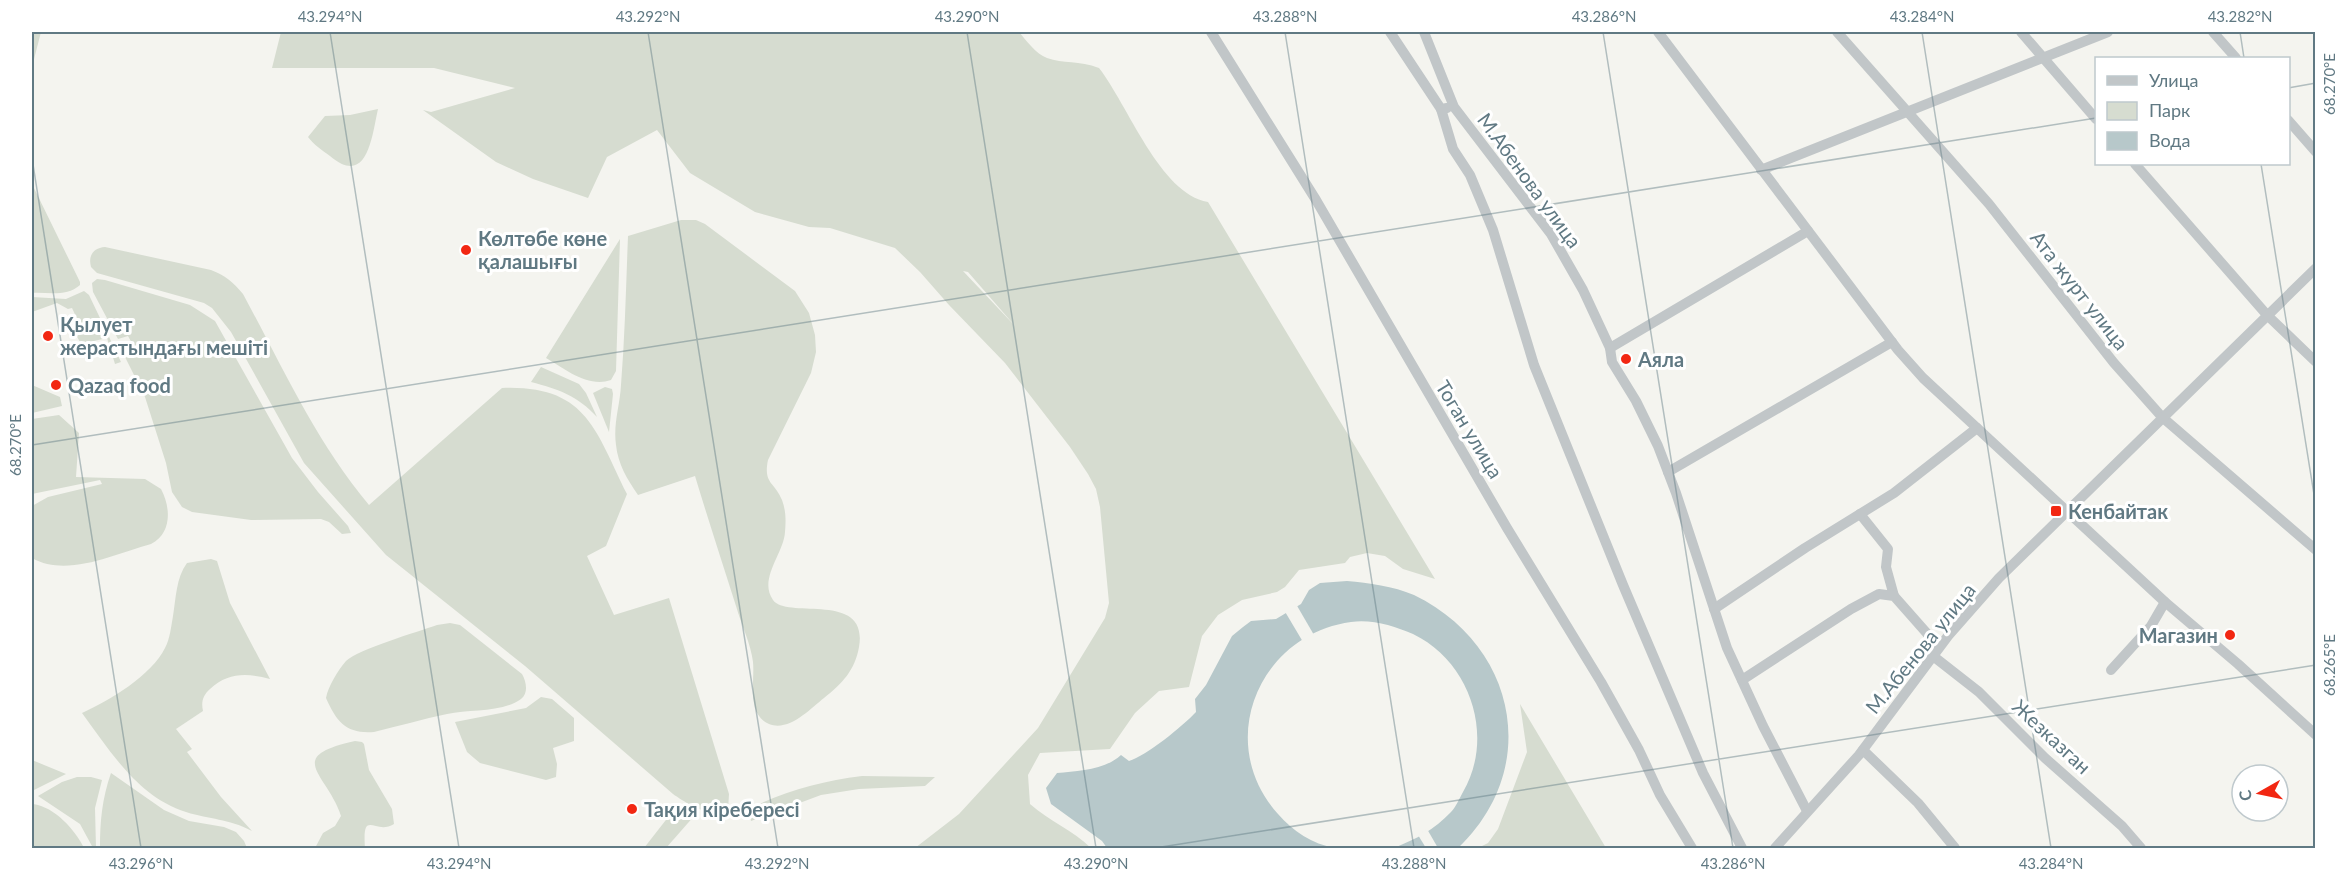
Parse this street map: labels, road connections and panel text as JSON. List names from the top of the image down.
{
  "streets": {
    "street": [
      "М.Абенова улица",
      "Ата журт улица",
      "Тоган улица",
      "Жезказган"
    ]
  },
  "crossings": [
    ["М.Абенова улица", "Ата журт улица"],
    ["М.Абенова улица", "Жезказган"]
  ],
  "places": {
    "other": [
      "Көлтөбе көне қалашығы",
      "Қылует жерастындағы мешіті",
      "Аяла",
      "Qazaq food",
      "Магазин",
      "Тақия кіребересі"
    ],
    "transit": ["Кенбайтак"]
  },
  "legend": ["Улица", "Парк", "Вода"],
  "north": "left",
  "coordinates": [
    "43.294°N",
    "43.292°N",
    "43.290°N",
    "43.288°N",
    "43.286°N",
    "43.284°N",
    "43.282°N",
    "68.270°E",
    "68.265°E",
    "43.296°N"
  ]
}
